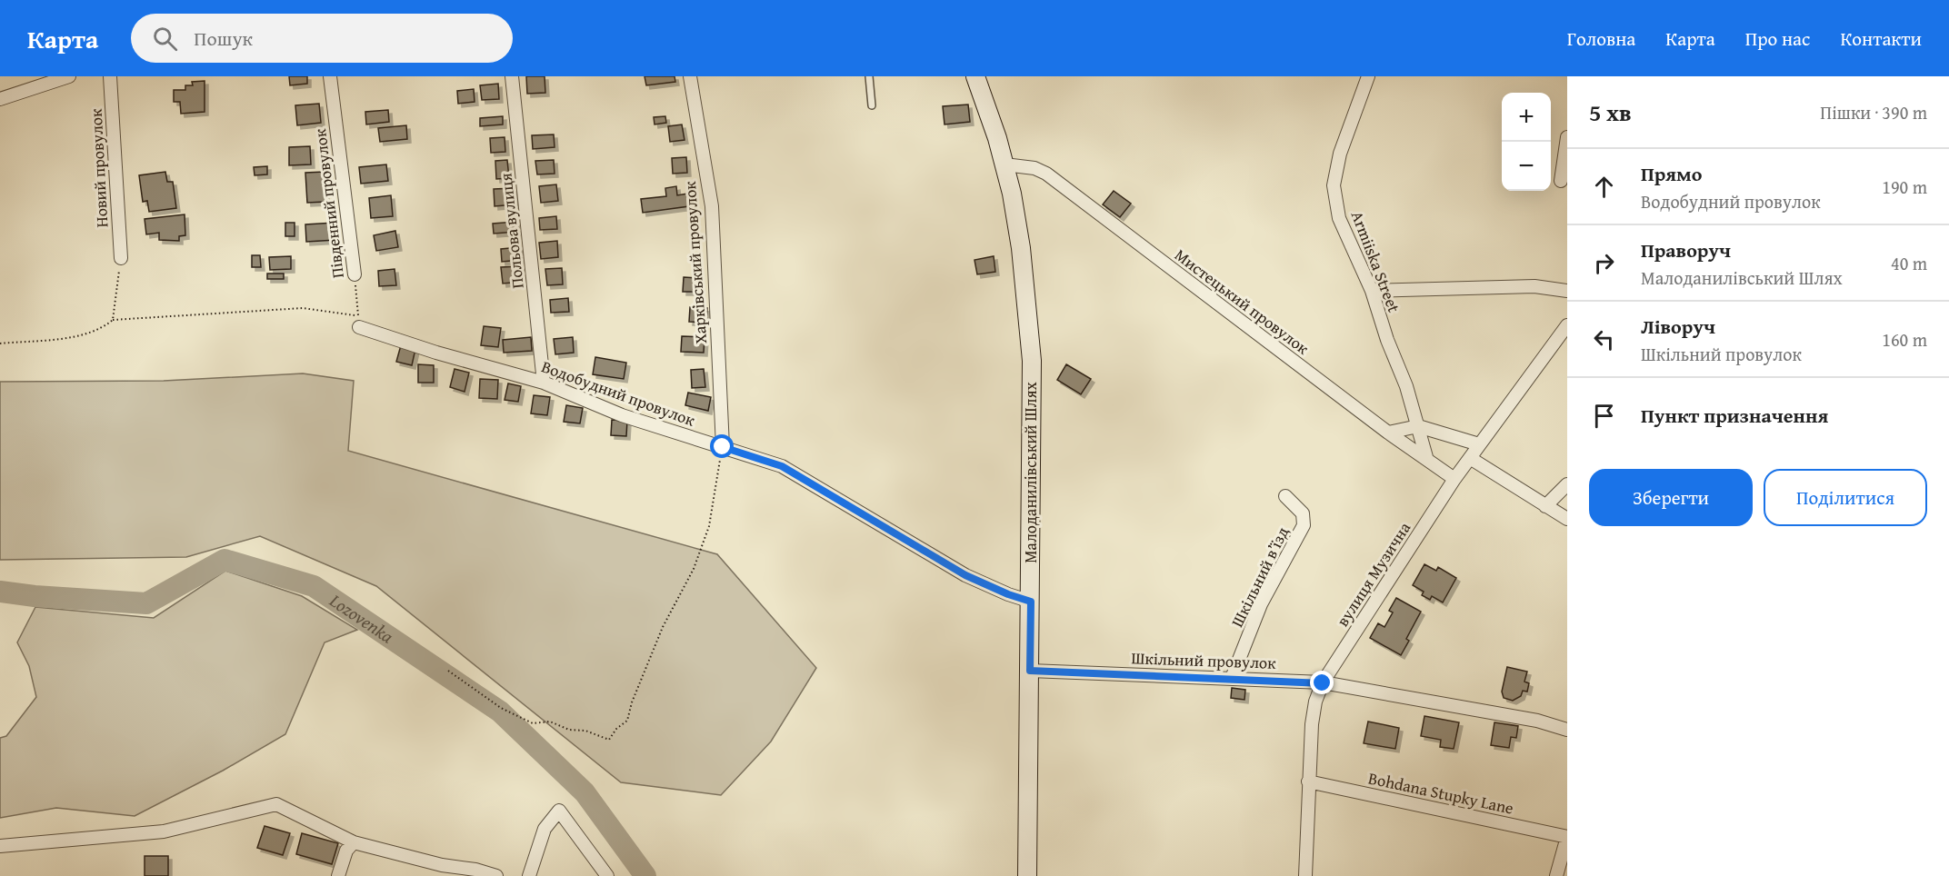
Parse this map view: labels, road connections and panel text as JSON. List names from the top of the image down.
{
  "streets": {
    "main road": ["Малоданилівський Шлях"],
    "street": [
      "Новий провулок",
      "Південний провулок",
      "Польова вулиця",
      "Armiiska Street",
      "Харківський провулок",
      "Мистецький провулок",
      "Водобудний провулок",
      "вулиця Музична",
      "Шкільний в’їзд",
      "Шкільний провулок",
      "Bohdana Stupky Lane"
    ]
  },
  "crossings": [
    ["Південний провулок", "Водобудний провулок"],
    ["Польова вулиця", "Водобудний провулок"],
    ["Armiiska Street", "Мистецький провулок"],
    ["Харківський провулок", "Водобудний провулок"],
    ["Мистецький провулок", "Малоданилівський Шлях"],
    ["Мистецький провулок", "вулиця Музична"],
    ["Водобудний провулок", "Малоданилівський Шлях"],
    ["Малоданилівський Шлях", "Шкільний провулок"],
    ["вулиця Музична", "Шкільний провулок"],
    ["вулиця Музична", "Bohdana Stupky Lane"],
    ["Шкільний в’їзд", "Шкільний провулок"]
  ],
  "water": ["Lozovenka"],
  "page": {
    "header": "Карта",
    "search": "Пошук",
    "nav": [
      "Головна",
      "Карта",
      "Про нас",
      "Контакти"
    ],
    "heading": ["5 хв", "Пішки · 390 m"],
    "map_buttons": ["+", "−"],
    "list": [
      ["Прямо", "Водобудний провулок", "190 m"],
      ["Праворуч", "Малоданилівський Шлях", "40 m"],
      ["Ліворуч", "Шкільний провулок", "160 m"],
      "Пункт призначення"
    ],
    "buttons": ["Зберегти", "Поділитися"]
  }
}
